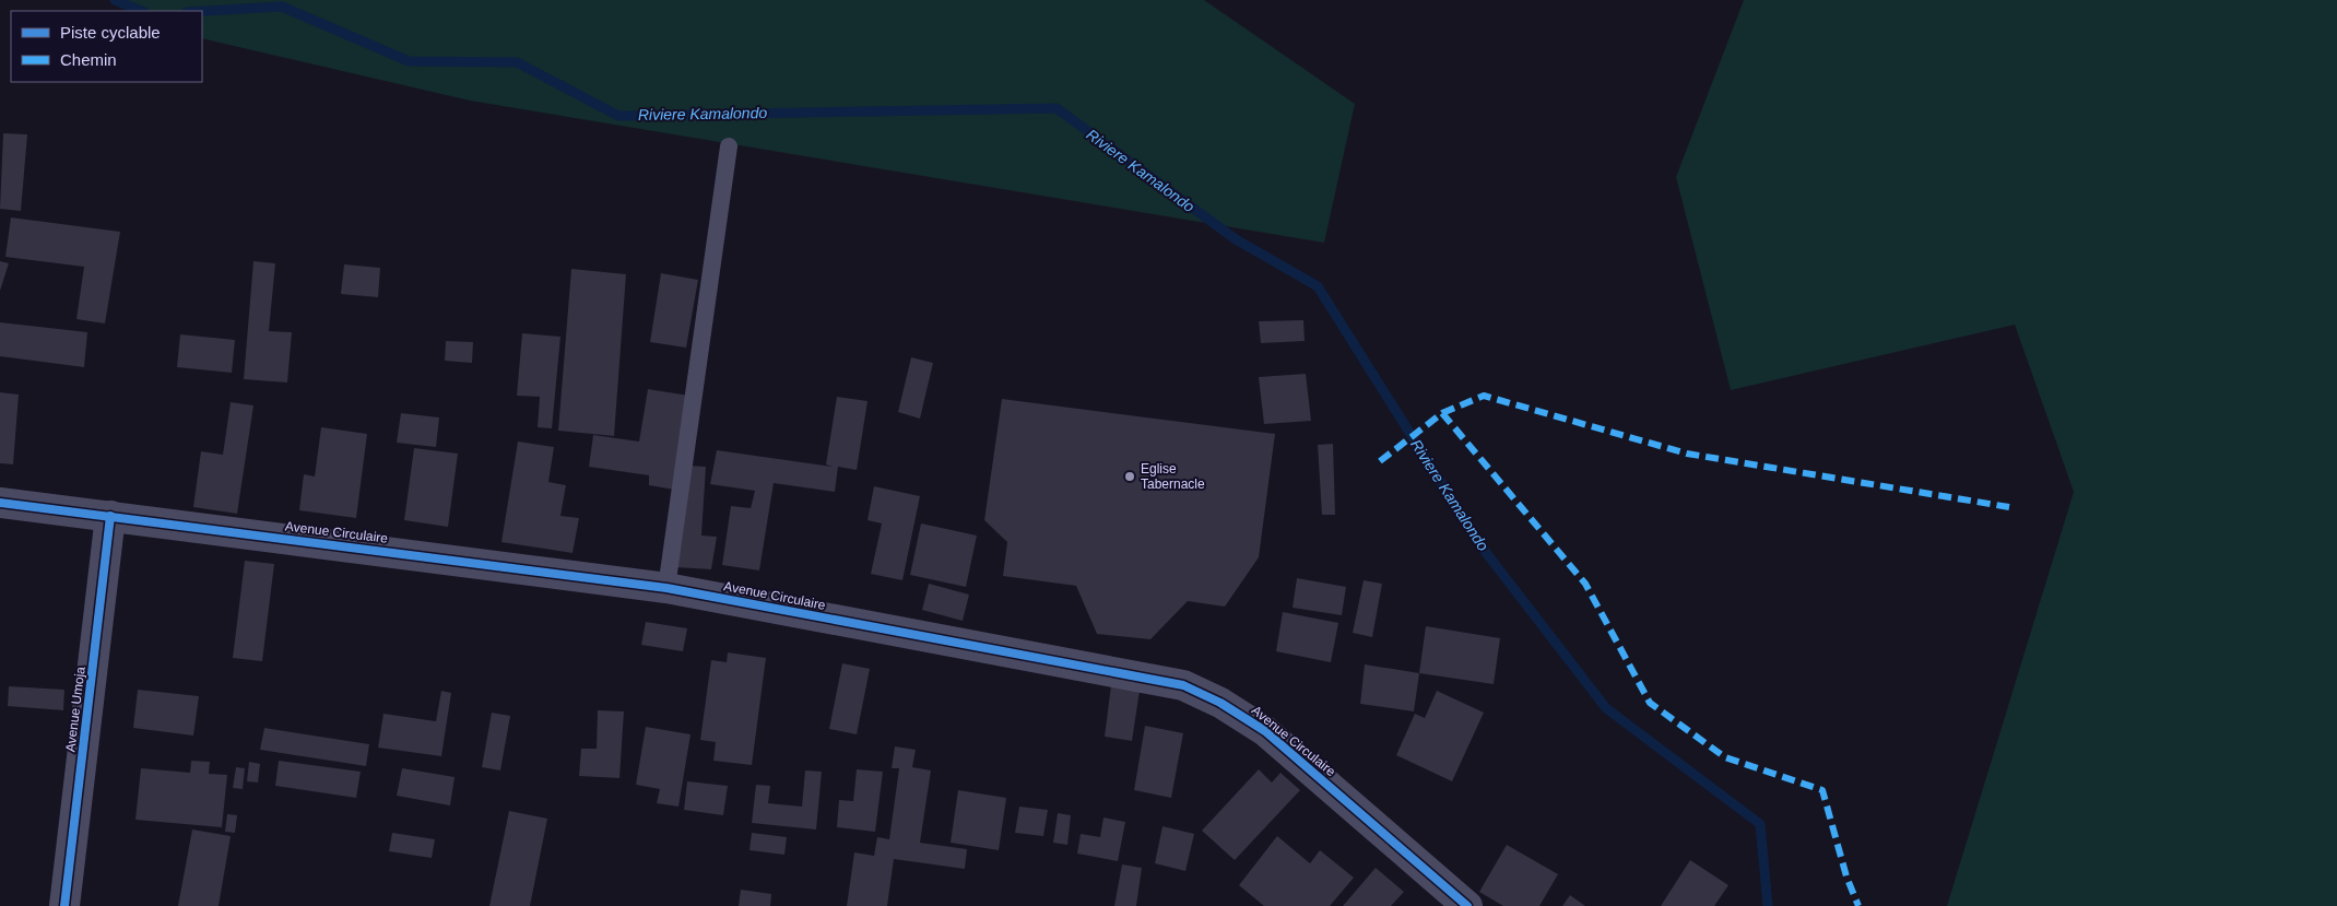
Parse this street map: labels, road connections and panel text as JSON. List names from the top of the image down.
{
  "streets": {
    "street": ["Avenue Circulaire", "Avenue Umoja"]
  },
  "crossings": [
    ["Avenue Circulaire", "Avenue Umoja"]
  ],
  "water": ["Riviere Kamalondo"],
  "places": ["Eglise Tabernacle"],
  "legend": ["Piste cyclable", "Chemin"]
}
